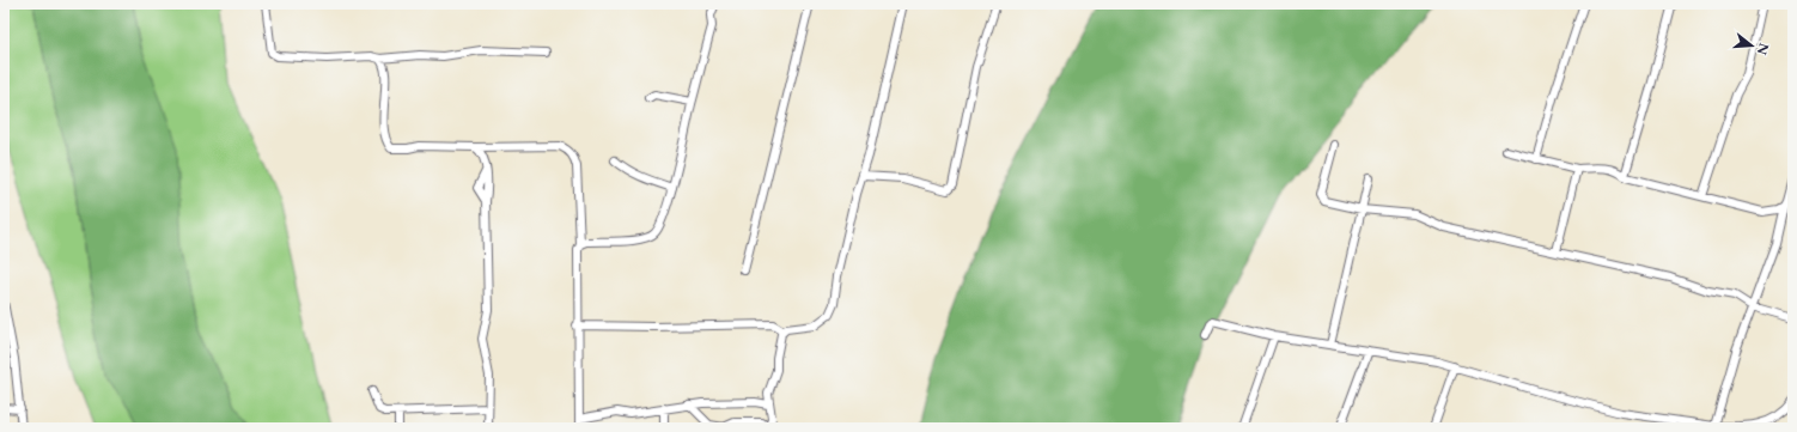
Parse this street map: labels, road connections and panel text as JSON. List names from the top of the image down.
{
  "north": "right"
}
